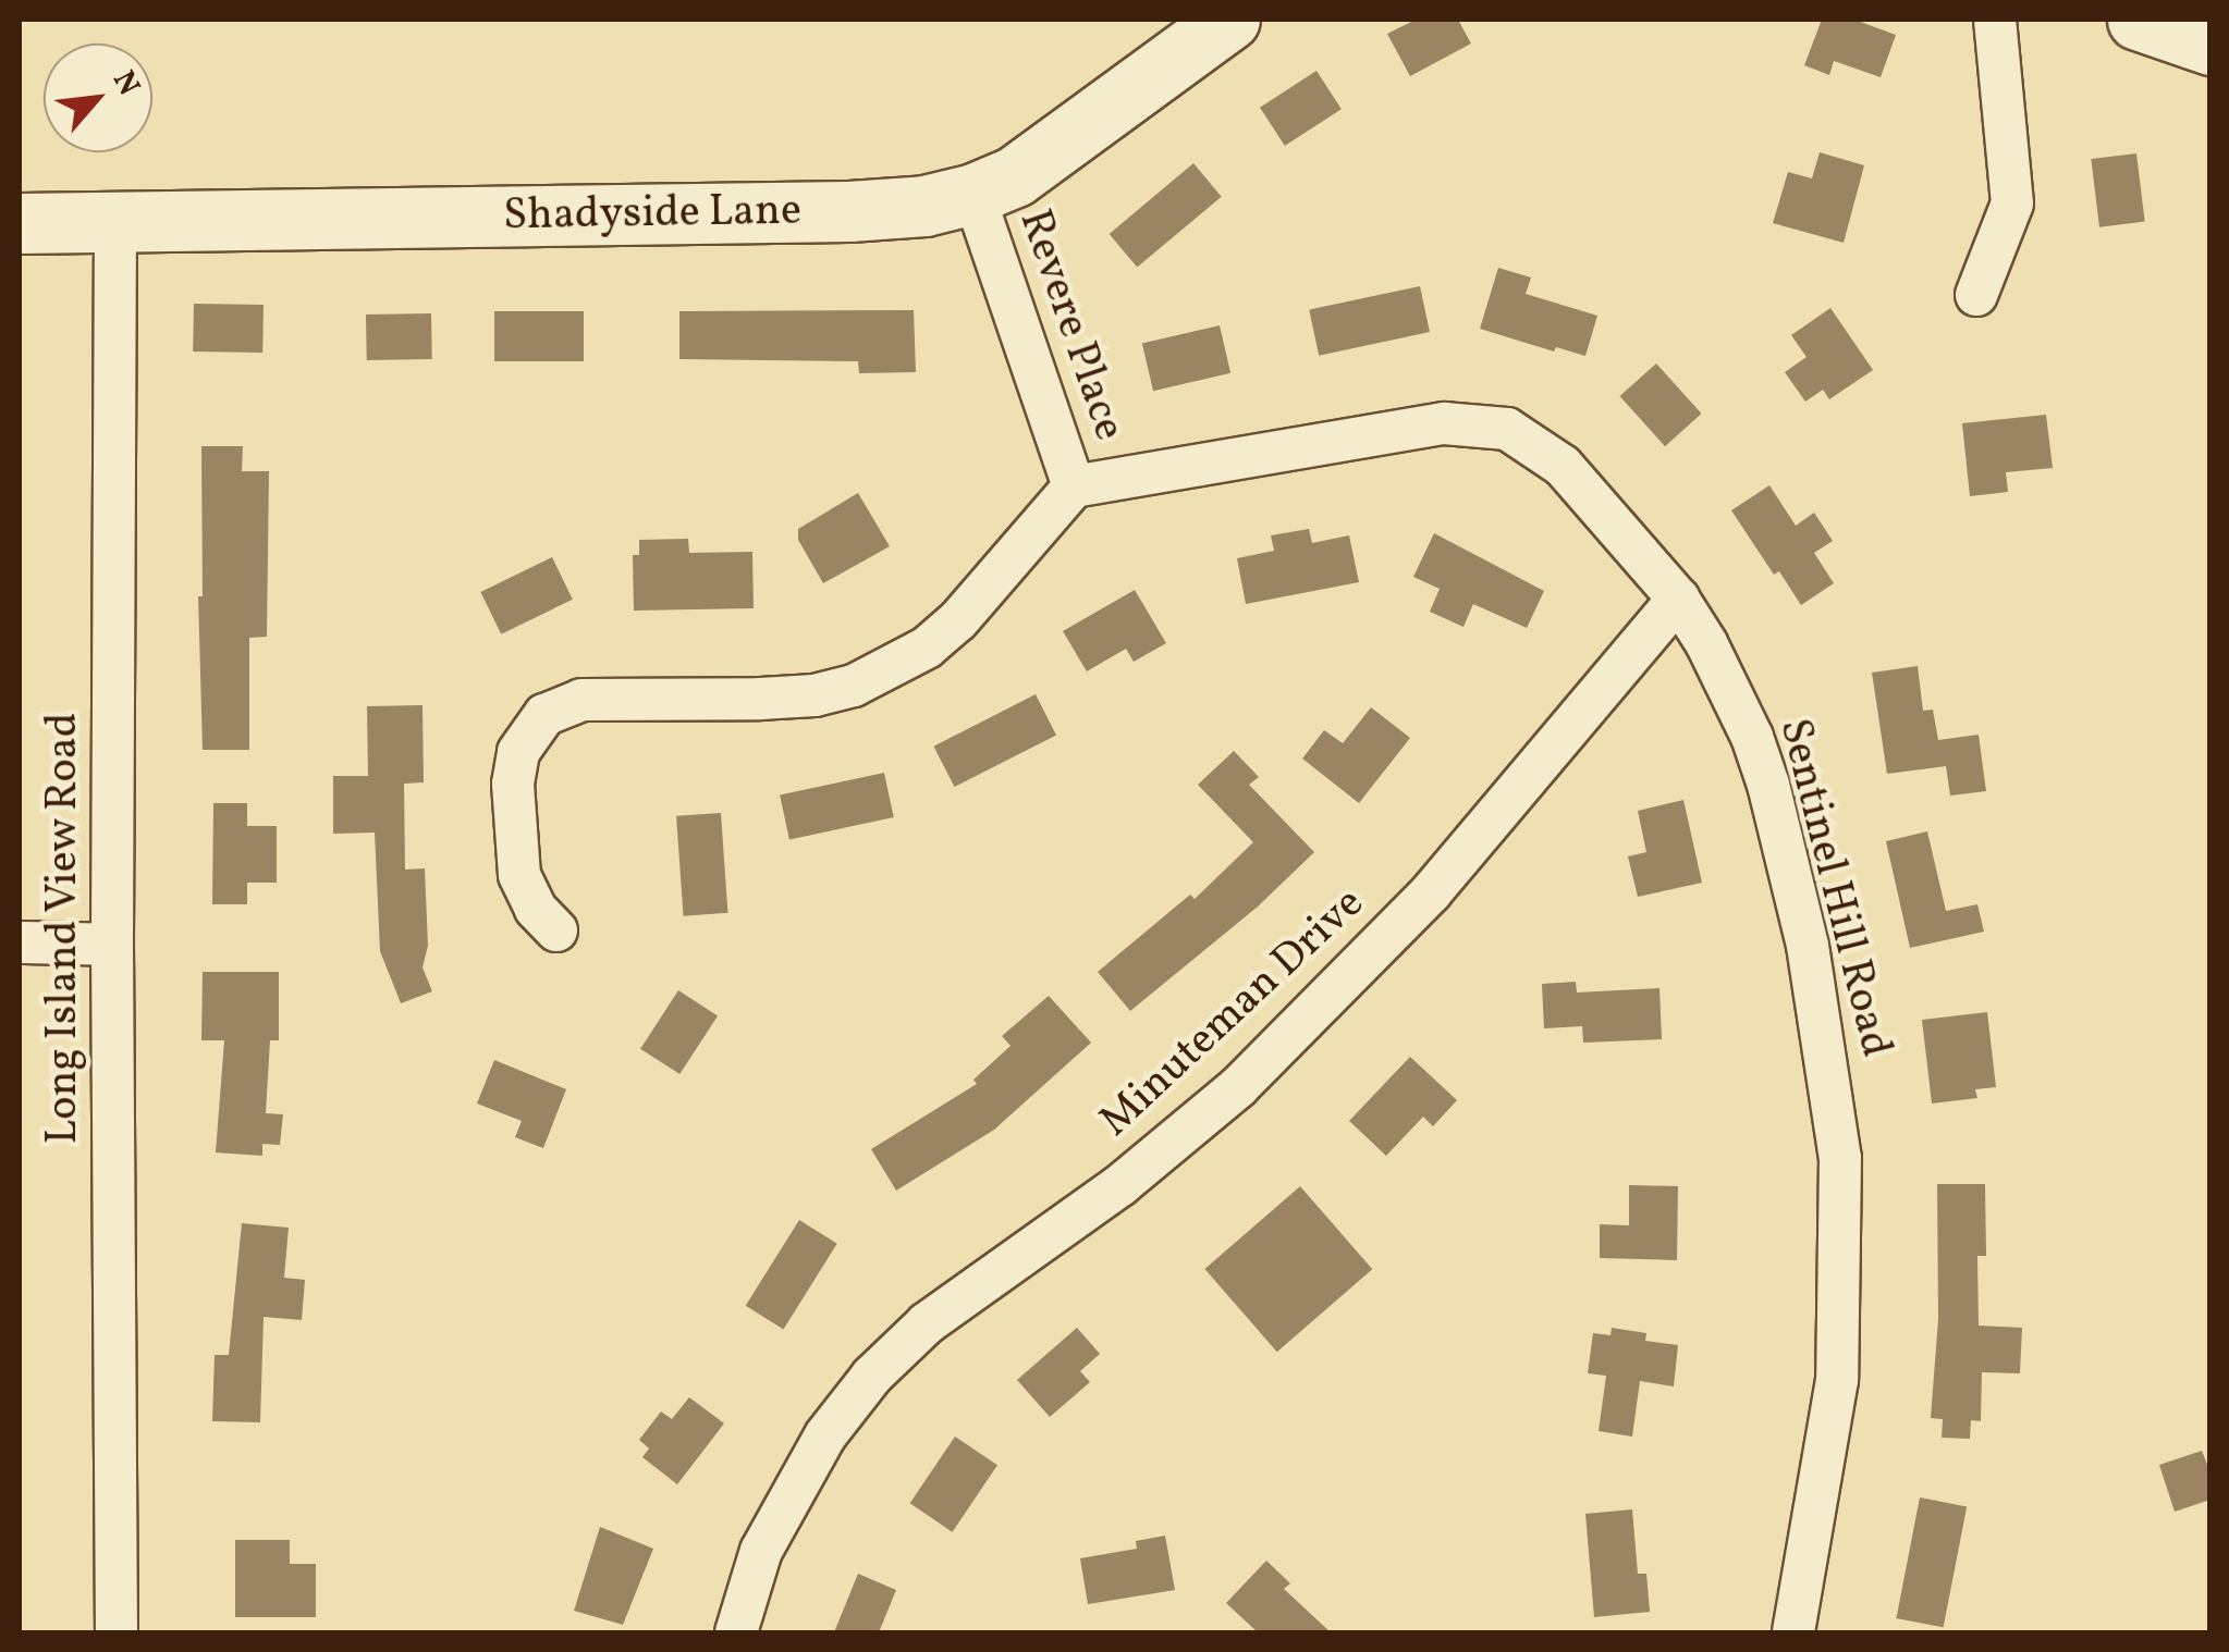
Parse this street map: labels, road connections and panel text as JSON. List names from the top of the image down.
{
  "streets": {
    "street": [
      "Shadyside Lane",
      "Revere Place",
      "Sentinel Hill Road",
      "Long Island View Road",
      "Minuteman Drive"
    ]
  },
  "crossings": [
    ["Shadyside Lane", "Revere Place"],
    ["Shadyside Lane", "Long Island View Road"],
    ["Revere Place", "Sentinel Hill Road"],
    ["Sentinel Hill Road", "Minuteman Drive"]
  ],
  "north": "top right"
}
